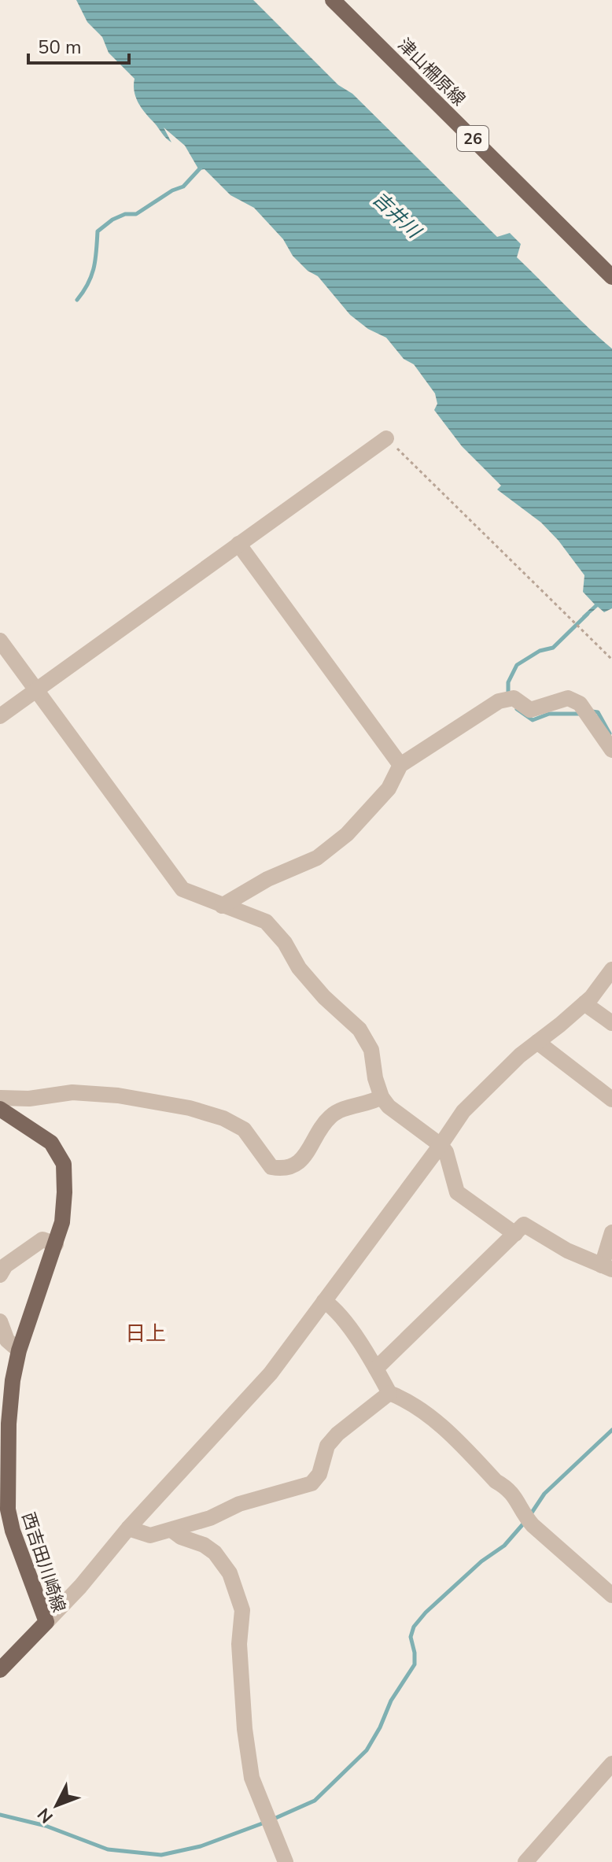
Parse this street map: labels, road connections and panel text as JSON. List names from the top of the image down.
{
  "streets": {
    "main road": ["津山柵原線", "26", "西吉田川崎線"]
  },
  "districts": ["日上"],
  "water": ["吉井川"],
  "scale_bar": "50 m",
  "north": "bottom left"
}
